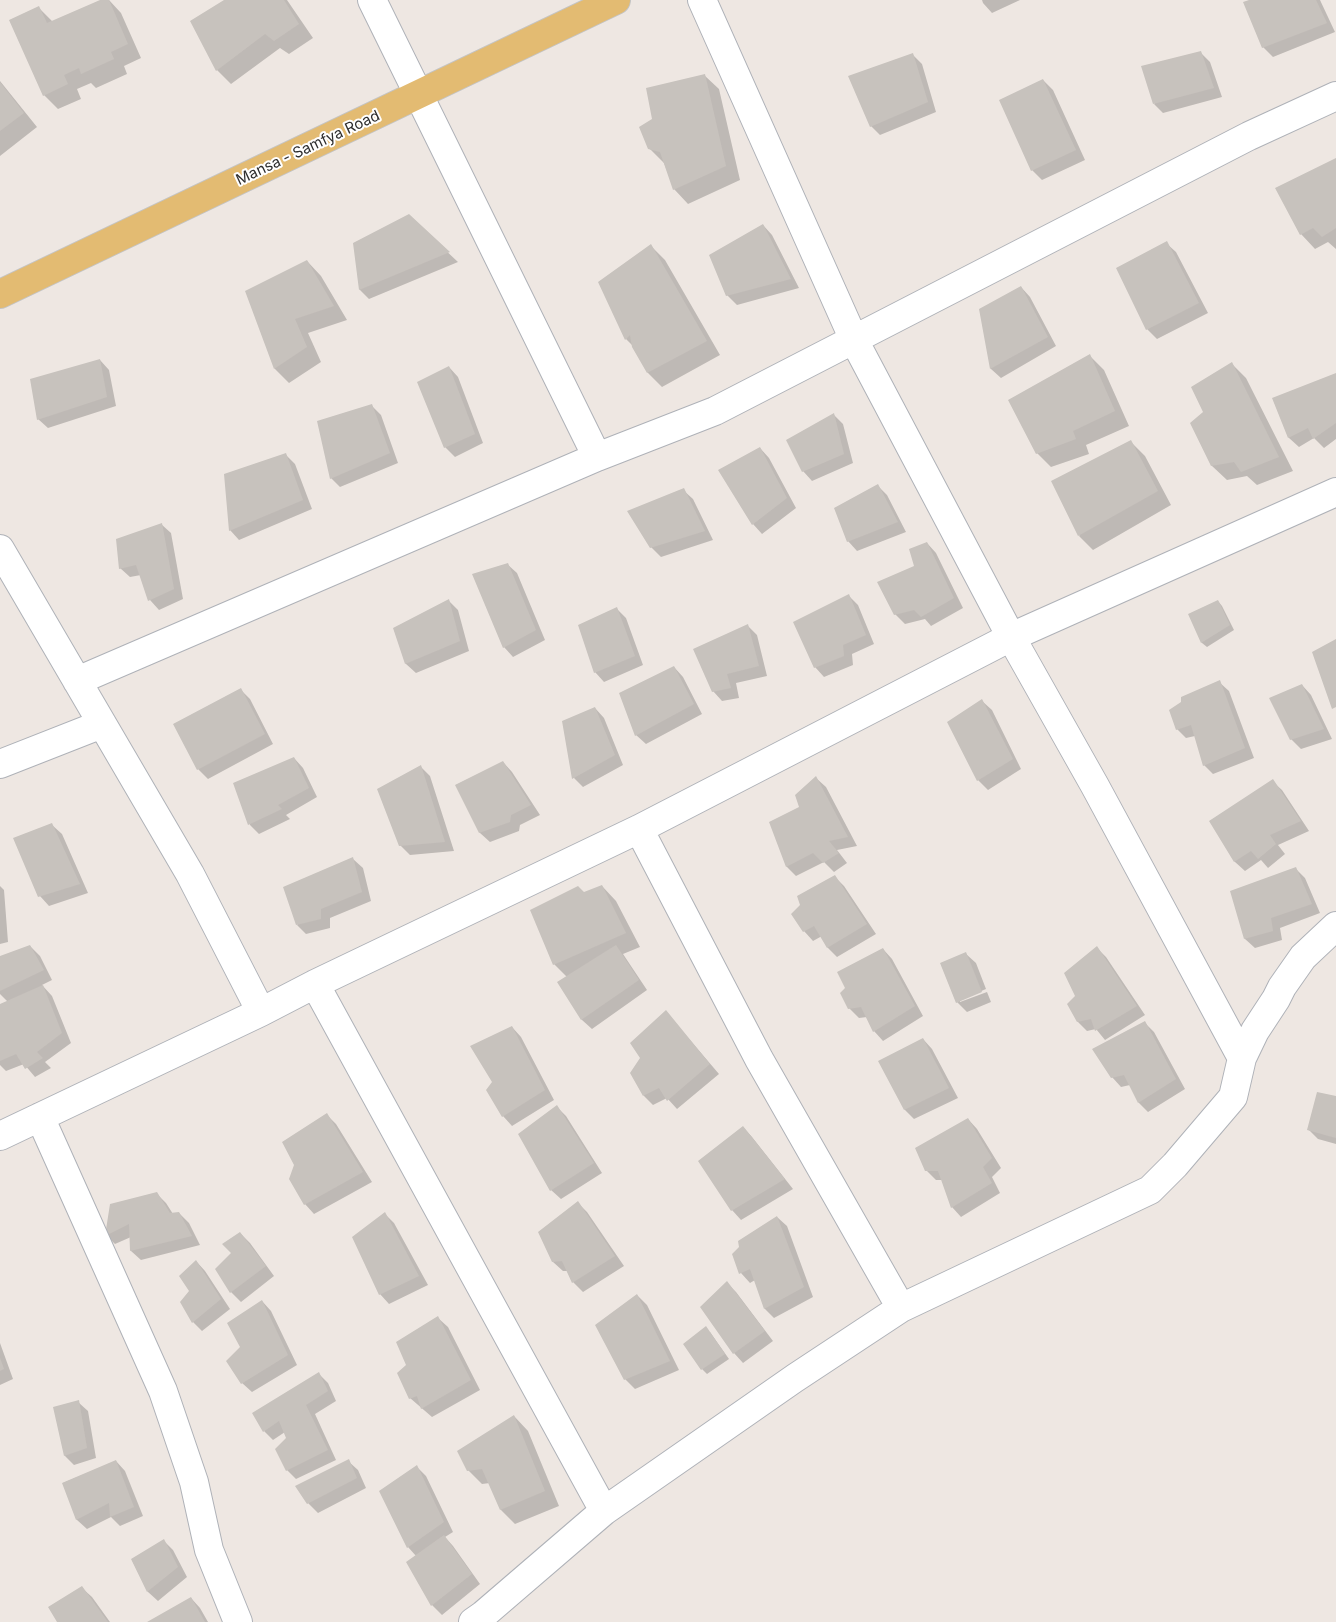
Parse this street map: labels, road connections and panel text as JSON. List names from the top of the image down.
{
  "streets": {
    "main road": ["Mansa - Samfya Road"]
  }
}
